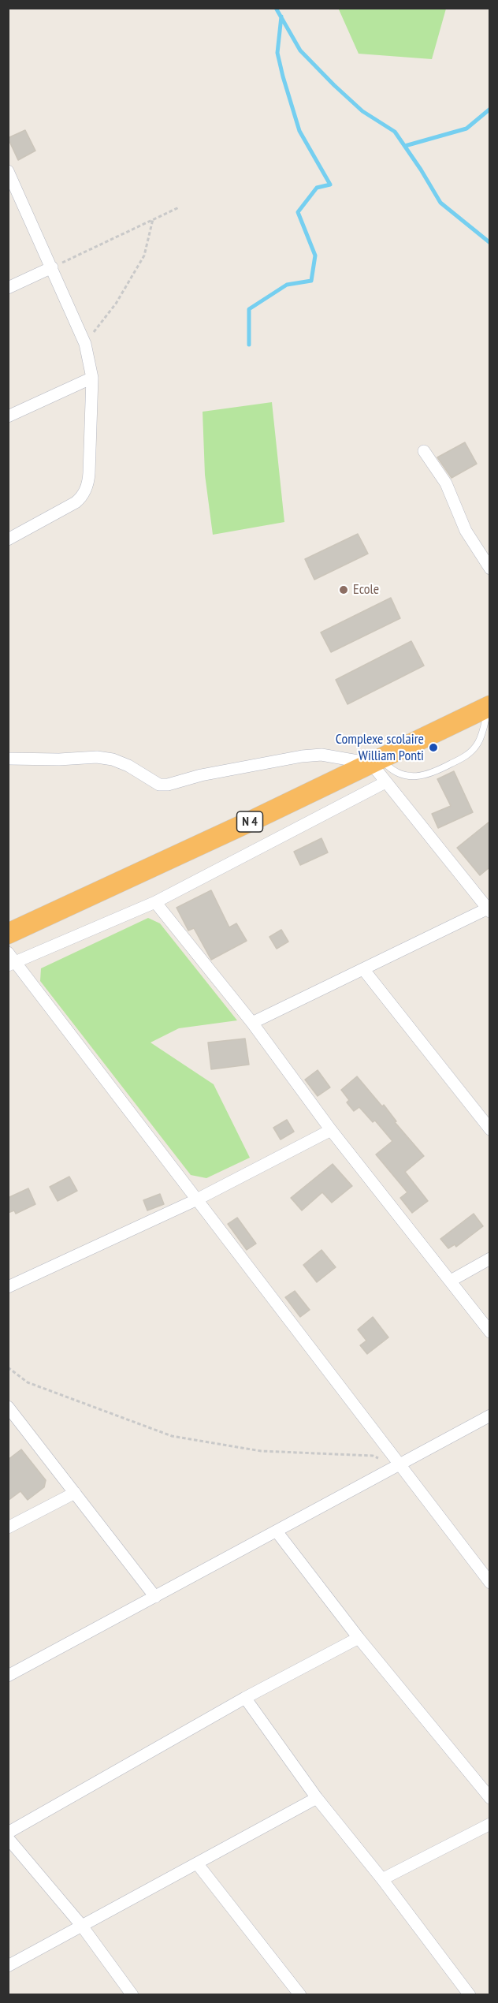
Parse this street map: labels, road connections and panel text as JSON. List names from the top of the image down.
{
  "streets": {
    "highway": ["N 4"]
  },
  "places": ["Ecole", "Complexe scolaire William Ponti"]
}
